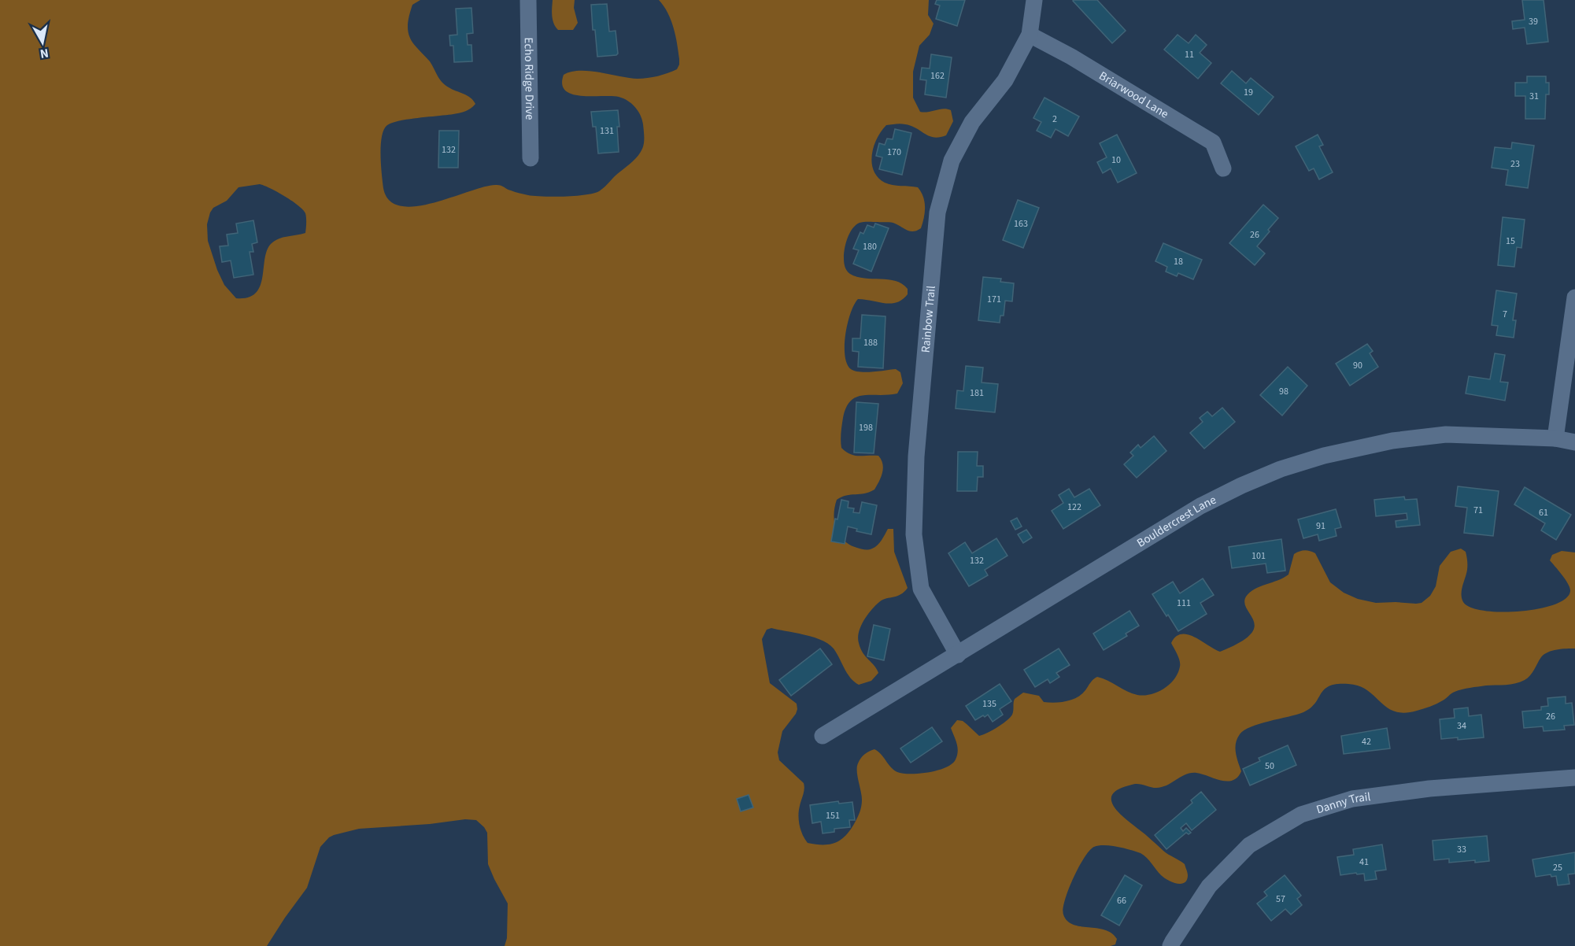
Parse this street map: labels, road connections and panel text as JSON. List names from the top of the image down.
{
  "streets": {
    "street": [
      "Echo Ridge Drive",
      "Briarwood Lane",
      "Rainbow Trail",
      "Bouldercrest Lane",
      "Danny Trail"
    ]
  },
  "crossings": [
    ["Briarwood Lane", "Rainbow Trail"],
    ["Rainbow Trail", "Bouldercrest Lane"]
  ],
  "house_numbers": [
    "39",
    "11",
    "162",
    "19",
    "31",
    "2",
    "131",
    "132",
    "170",
    "10",
    "23",
    "163",
    "26",
    "15",
    "180",
    "18",
    "171",
    "7",
    "188",
    "90",
    "98",
    "181",
    "198",
    "122",
    "71",
    "61",
    "91",
    "101",
    "132",
    "111",
    "135",
    "26",
    "34",
    "42",
    "50",
    "151",
    "33",
    "41",
    "25",
    "57",
    "66"
  ],
  "north": "bottom"
}
